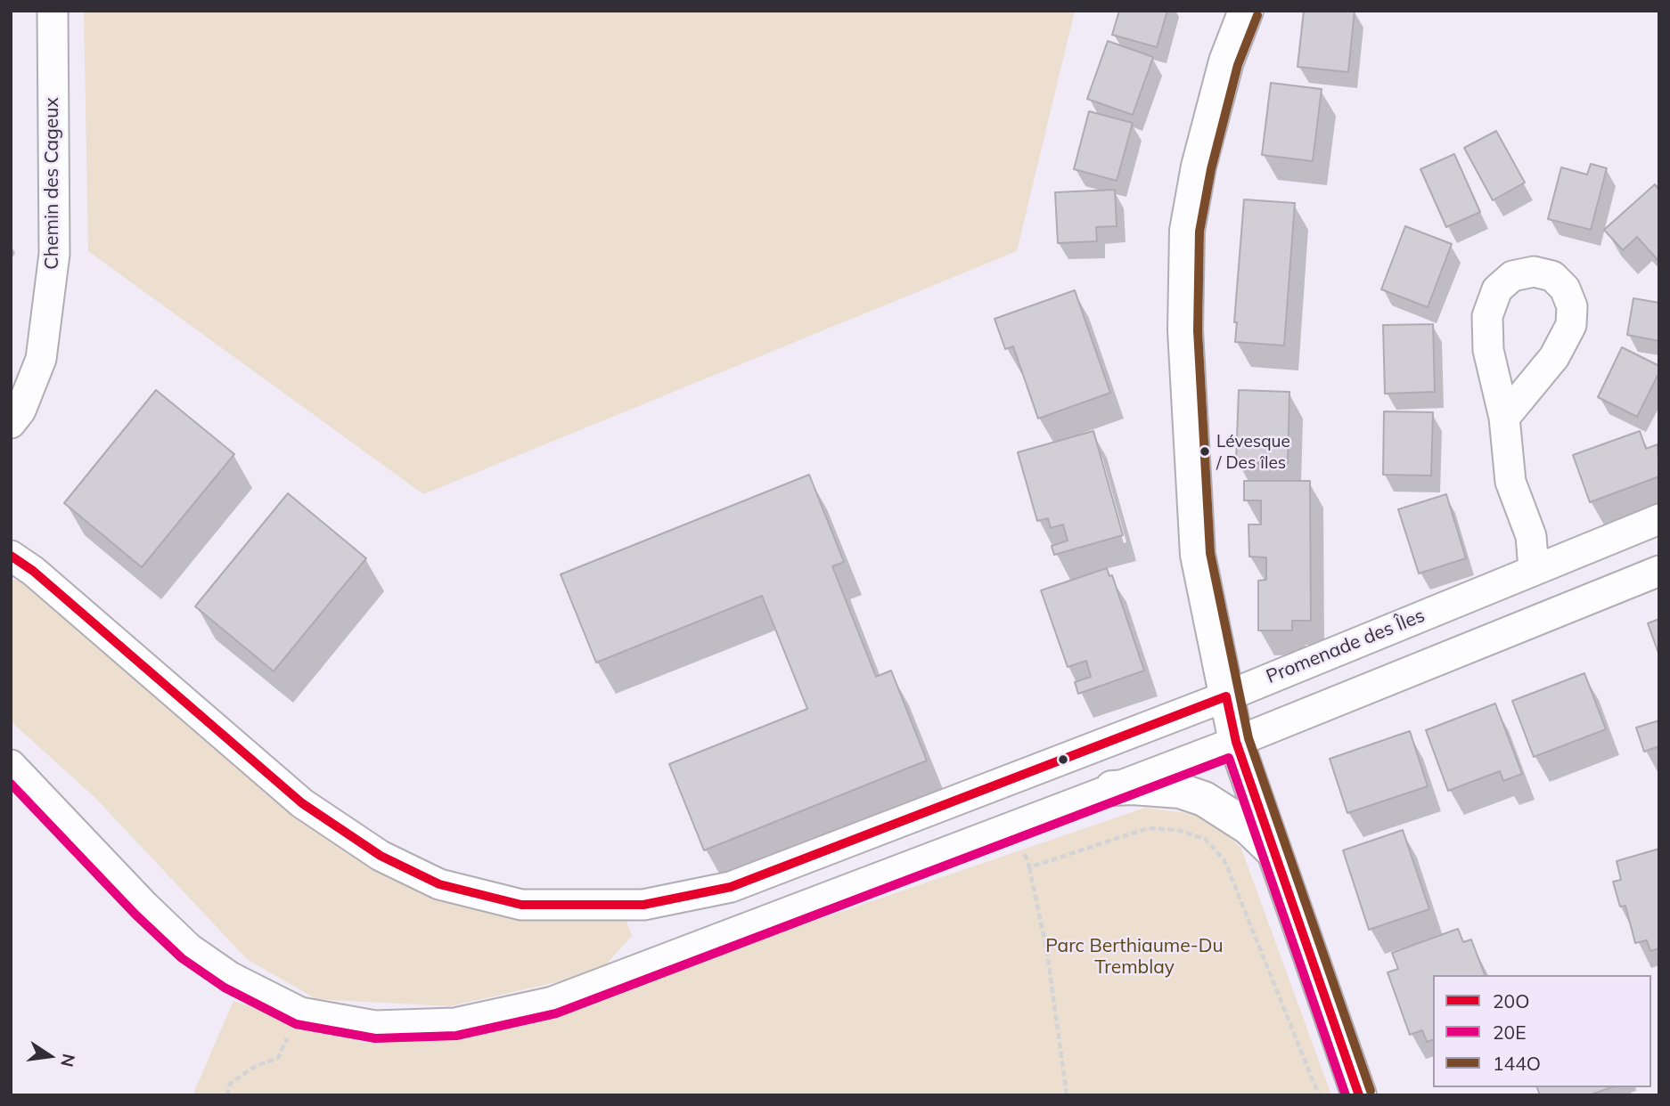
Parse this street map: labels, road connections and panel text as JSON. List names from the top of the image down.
{
  "streets": {
    "street": ["Chemin des Cageux", "Promenade des Îles"]
  },
  "parks": ["Parc Berthiaume-Du Tremblay"],
  "places": ["Lévesque / Des îles"],
  "lines": ["transit line 144O", "transit line 20O", "transit line 20E"],
  "legend": ["20O", "20E", "144O"],
  "north": "right"
}
